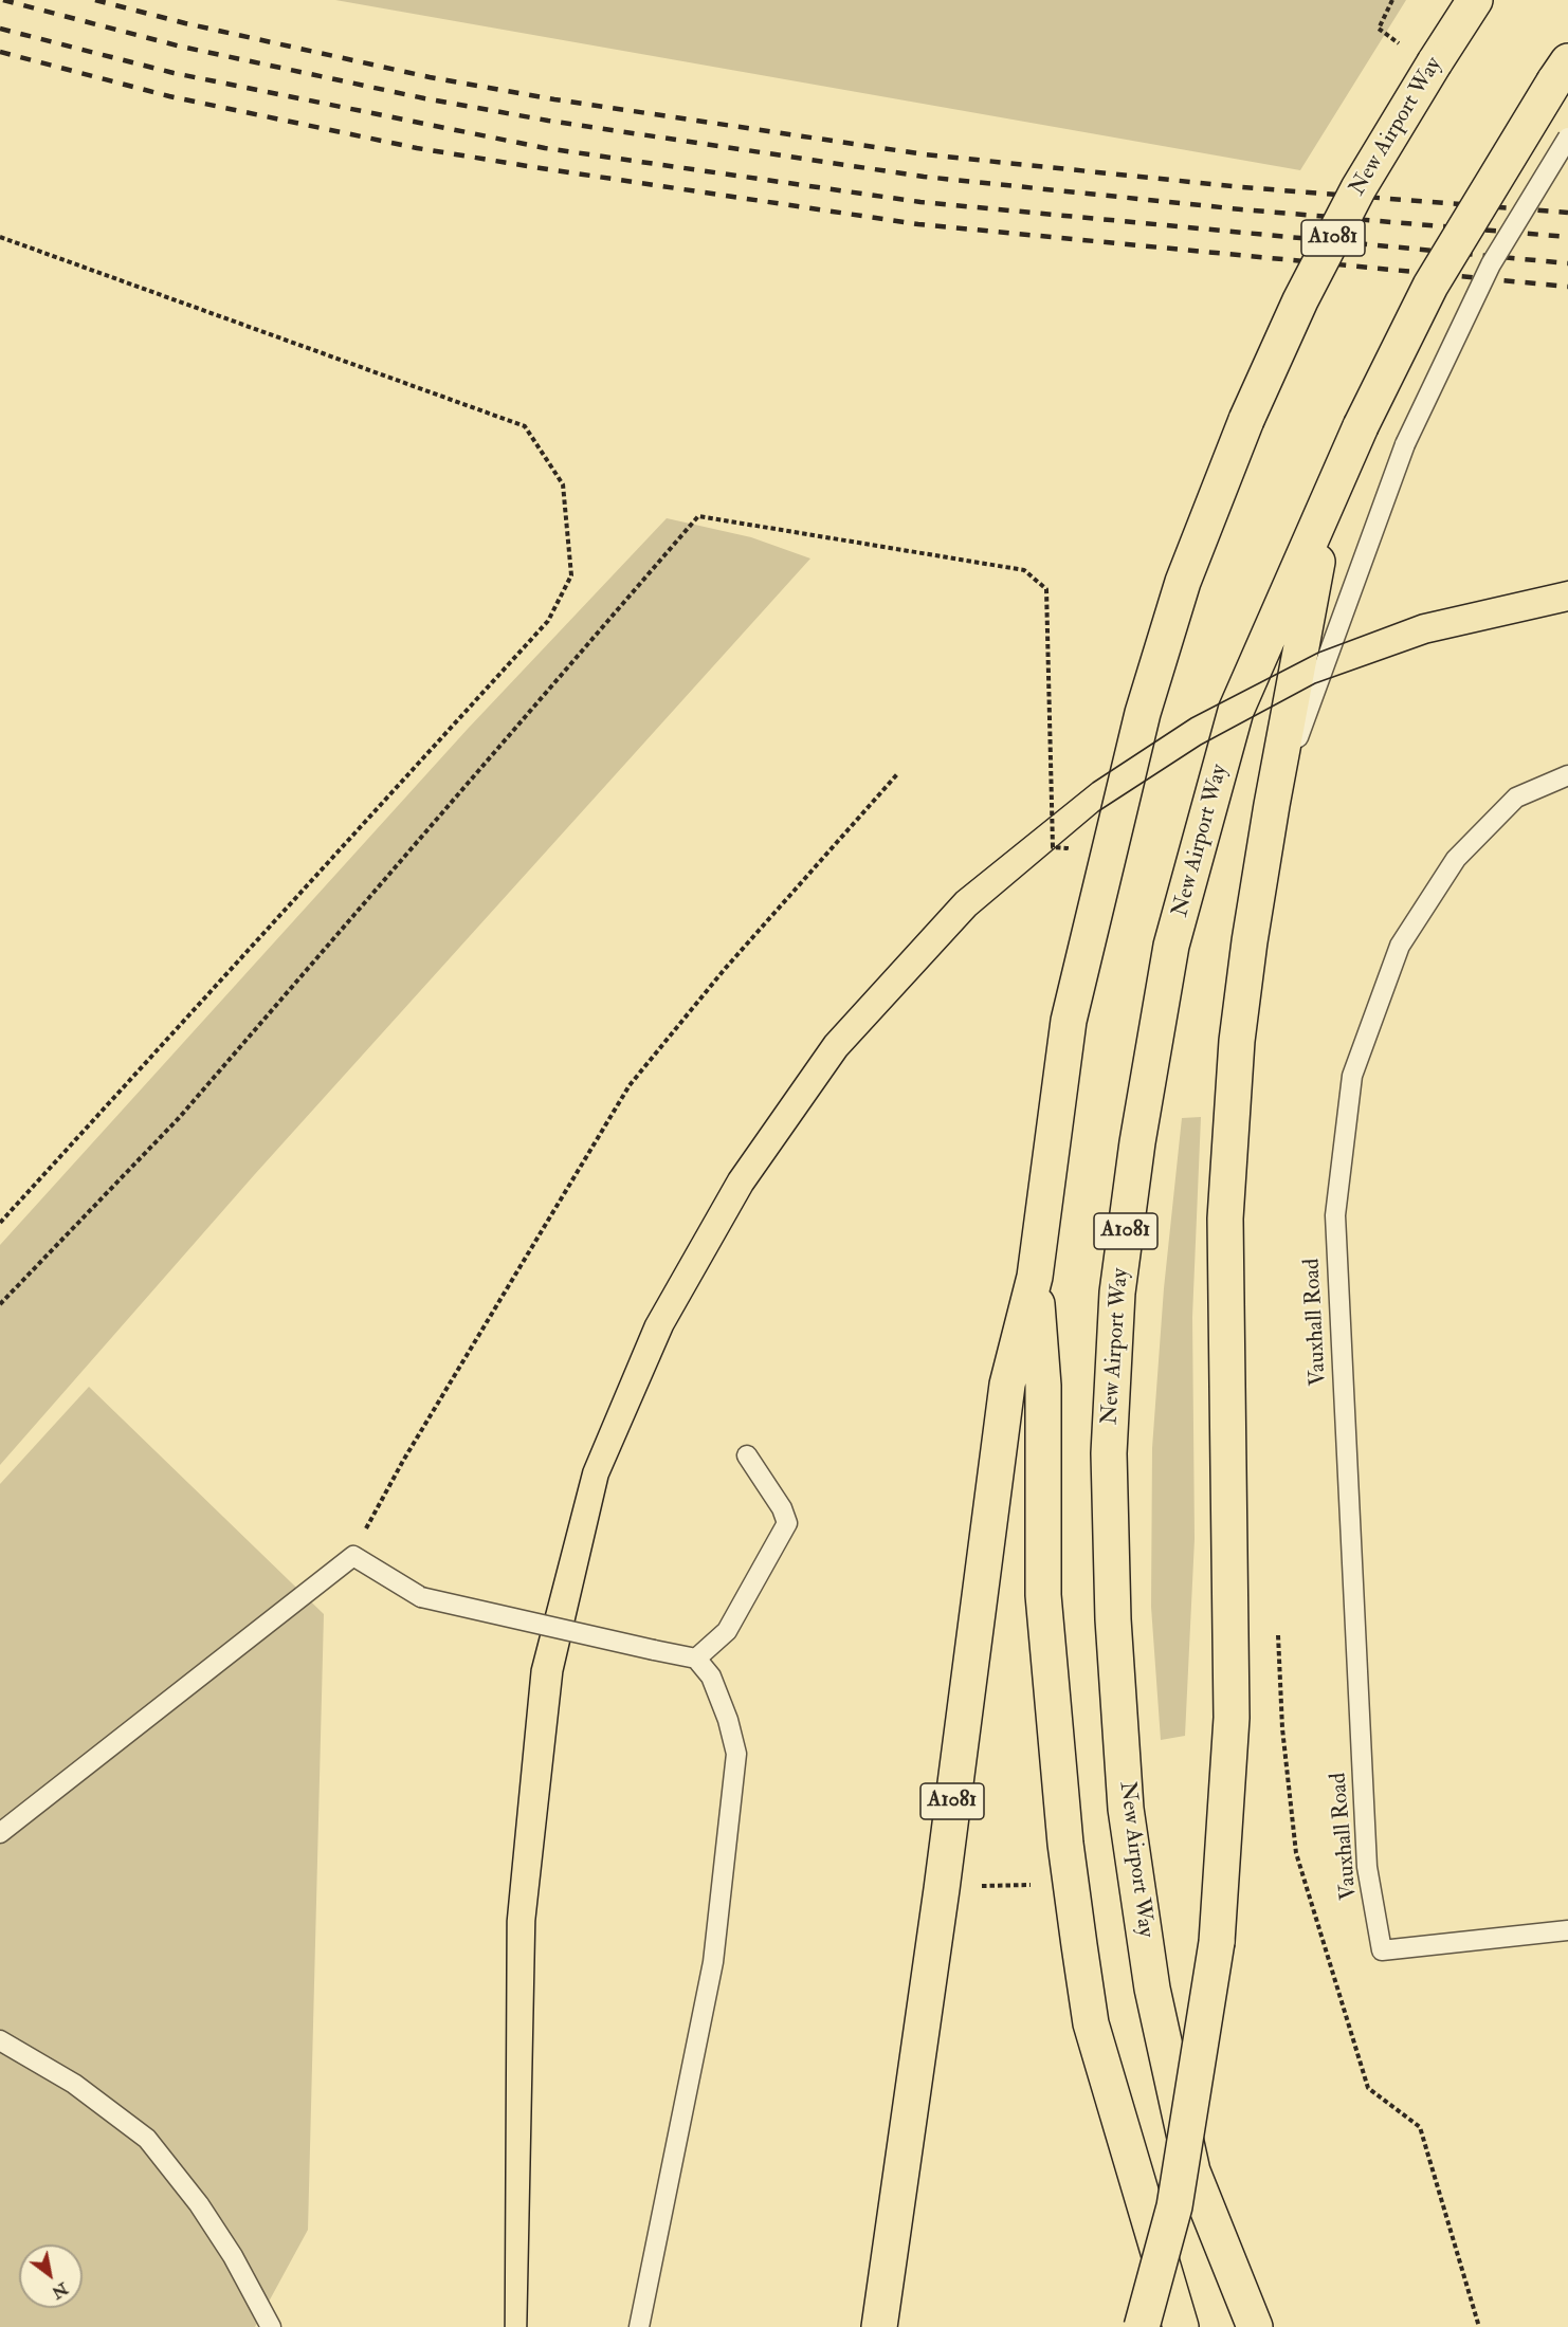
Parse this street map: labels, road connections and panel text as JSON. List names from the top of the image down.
{
  "streets": {
    "highway": ["New Airport Way", "A1081"],
    "lane": ["Vauxhall Road"]
  },
  "north": "bottom right"
}
